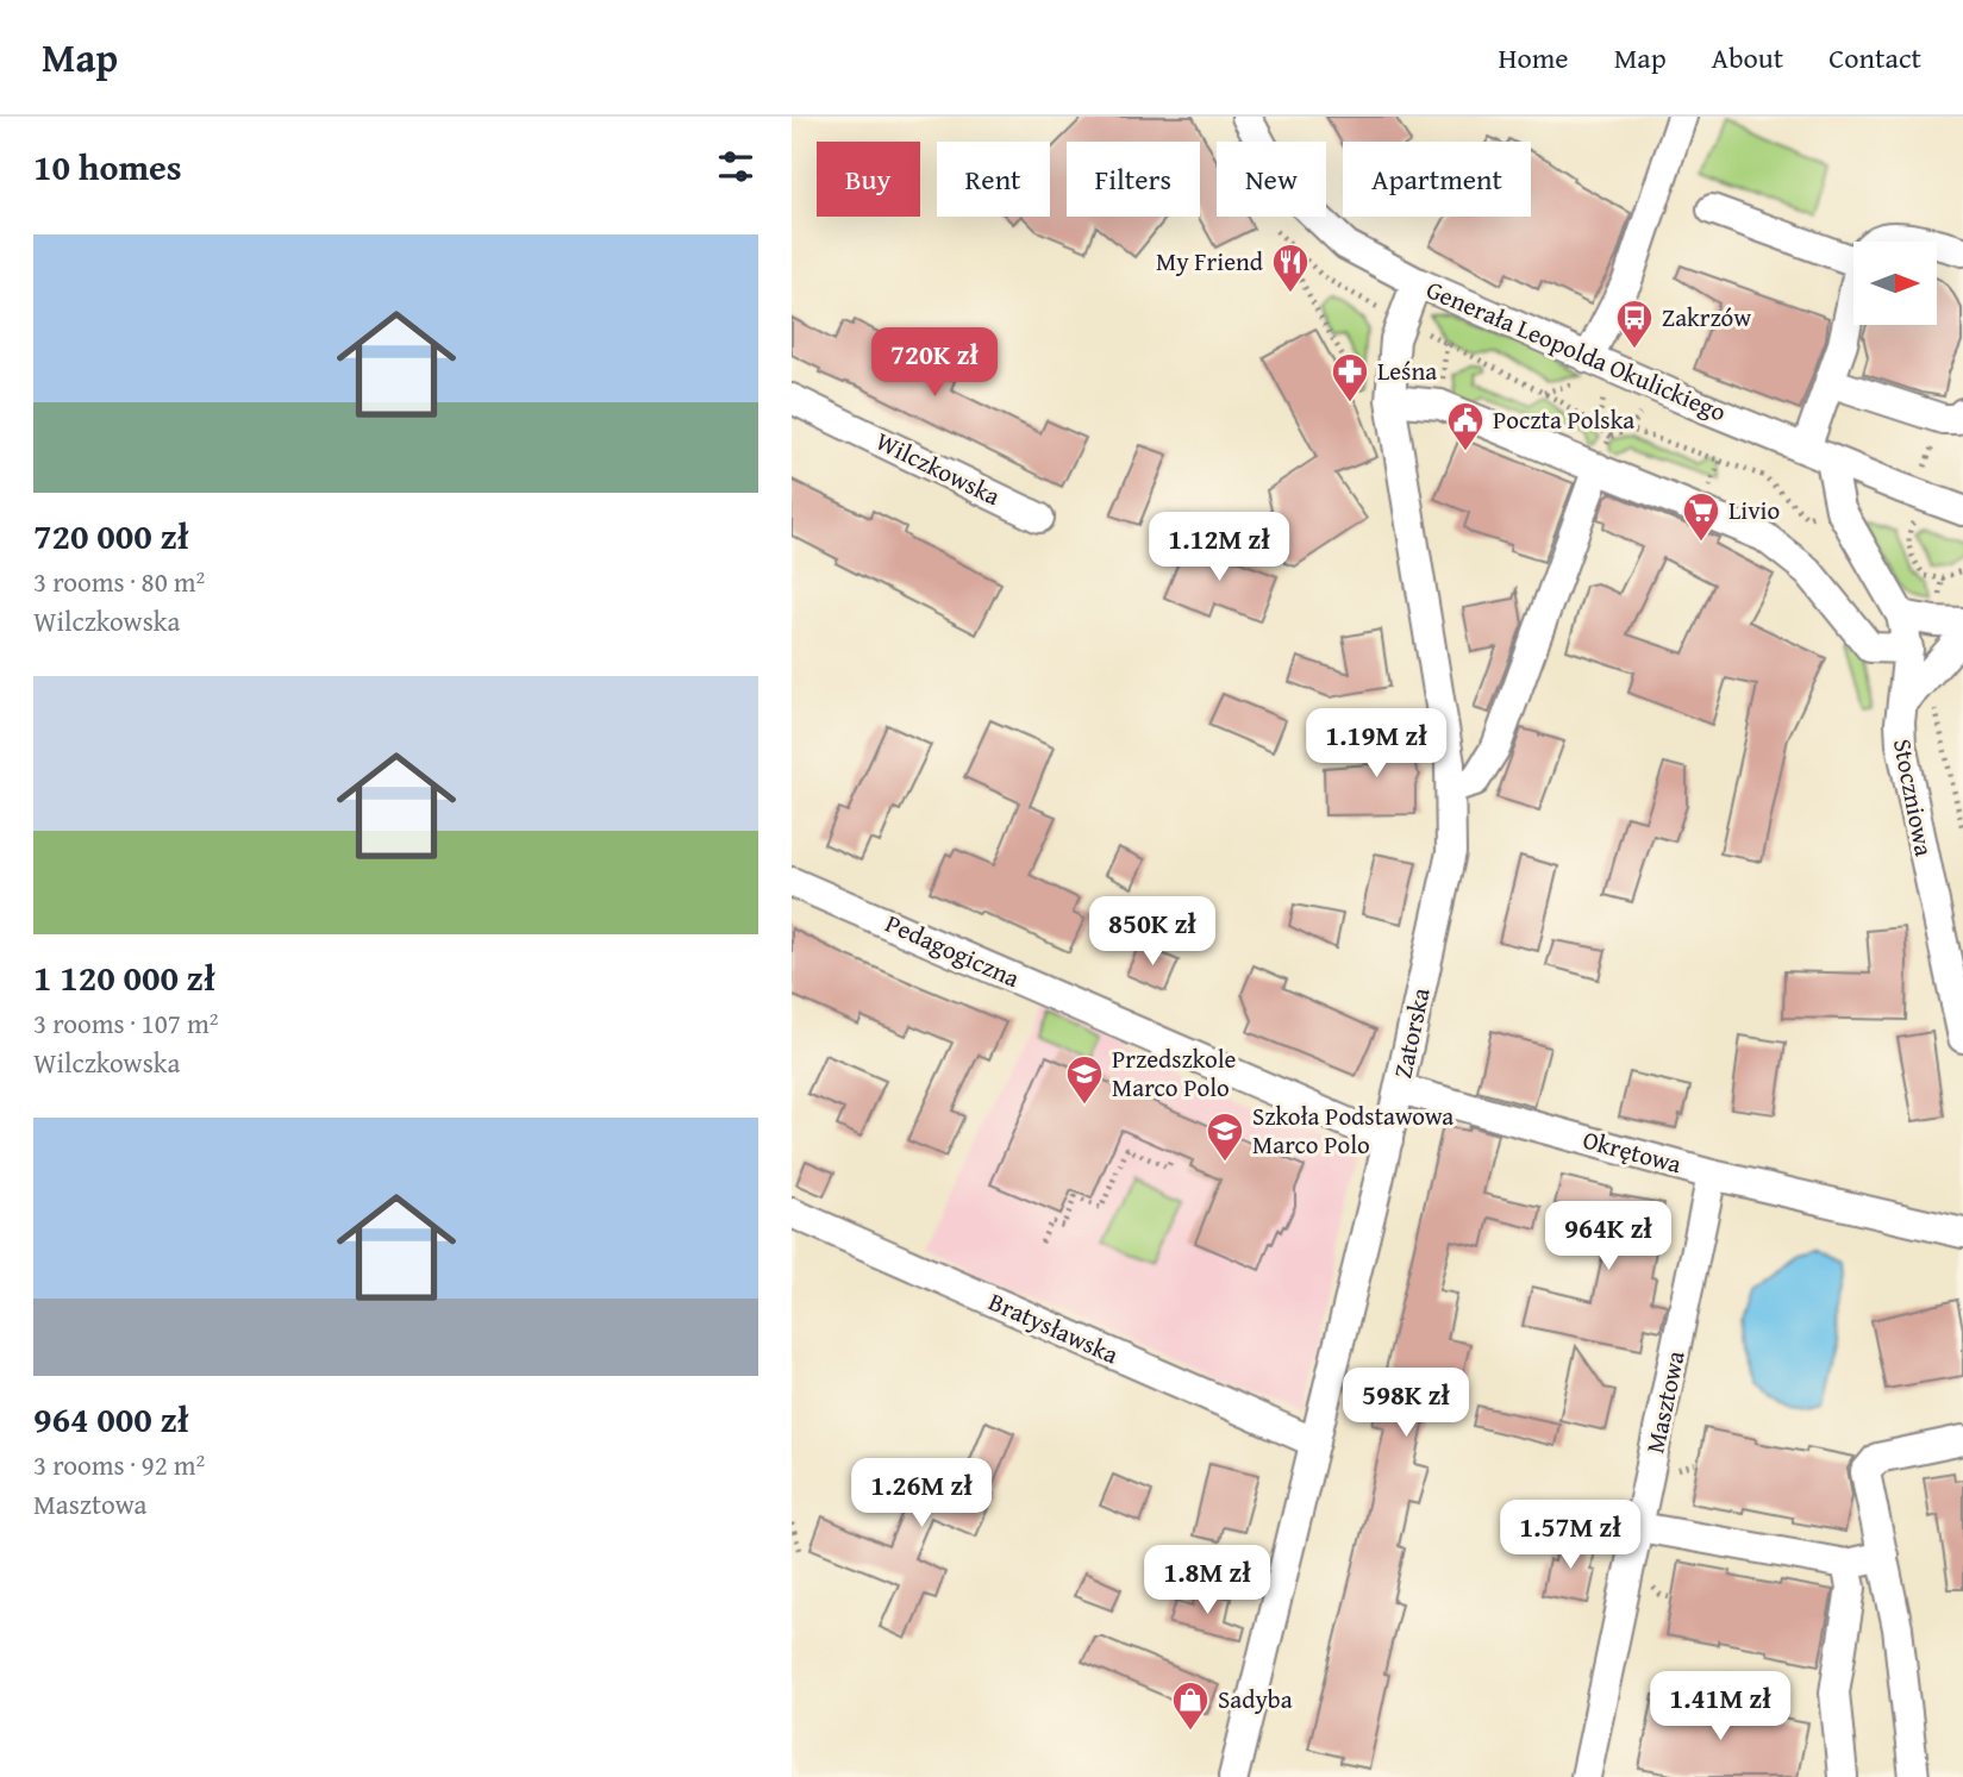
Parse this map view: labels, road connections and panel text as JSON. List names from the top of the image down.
{
  "streets": {
    "street": [
      "Generała Leopolda Okulickiego",
      "Wilczkowska",
      "Stoczniowa",
      "Pedagogiczna",
      "Zatorska",
      "Okrętowa",
      "Bratysławska",
      "Masztowa"
    ]
  },
  "crossings": [
    ["Generała Leopolda Okulickiego", "Stoczniowa"],
    ["Generała Leopolda Okulickiego", "Zatorska"],
    ["Pedagogiczna", "Zatorska"],
    ["Zatorska", "Okrętowa"],
    ["Zatorska", "Bratysławska"],
    ["Okrętowa", "Masztowa"]
  ],
  "places": {
    "restaurant": ["My Friend"],
    "bus stop": ["Zakrzów"],
    "pharmacy": ["Leśna"],
    "public building": ["Poczta Polska"],
    "supermarket": ["Livio"],
    "school or university": ["Przedszkole Marco Polo", "Szkoła Podstawowa Marco Polo"],
    "shop": ["Sadyba"]
  },
  "north": "right",
  "page": {
    "header": "Map",
    "nav": [
      "Home",
      "Map",
      "About",
      "Contact"
    ],
    "heading": "10 homes",
    "chip": [
      "Buy",
      "Rent",
      "Filters",
      "New",
      "Apartment"
    ],
    "list": [
      {
        "name": "720 000 zł",
        "note": "3 rooms · 80 m² · Wilczkowska"
      },
      {
        "name": "1 120 000 zł",
        "note": "3 rooms · 107 m² · Wilczkowska"
      },
      {
        "name": "964 000 zł",
        "note": "3 rooms · 92 m² · Masztowa"
      }
    ],
    "price": [
      "720K zł",
      "1.12M zł",
      "1.19M zł",
      "850K zł",
      "964K zł",
      "598K zł",
      "1.26M zł",
      "1.57M zł",
      "1.8M zł",
      "1.41M zł"
    ]
  }
}
